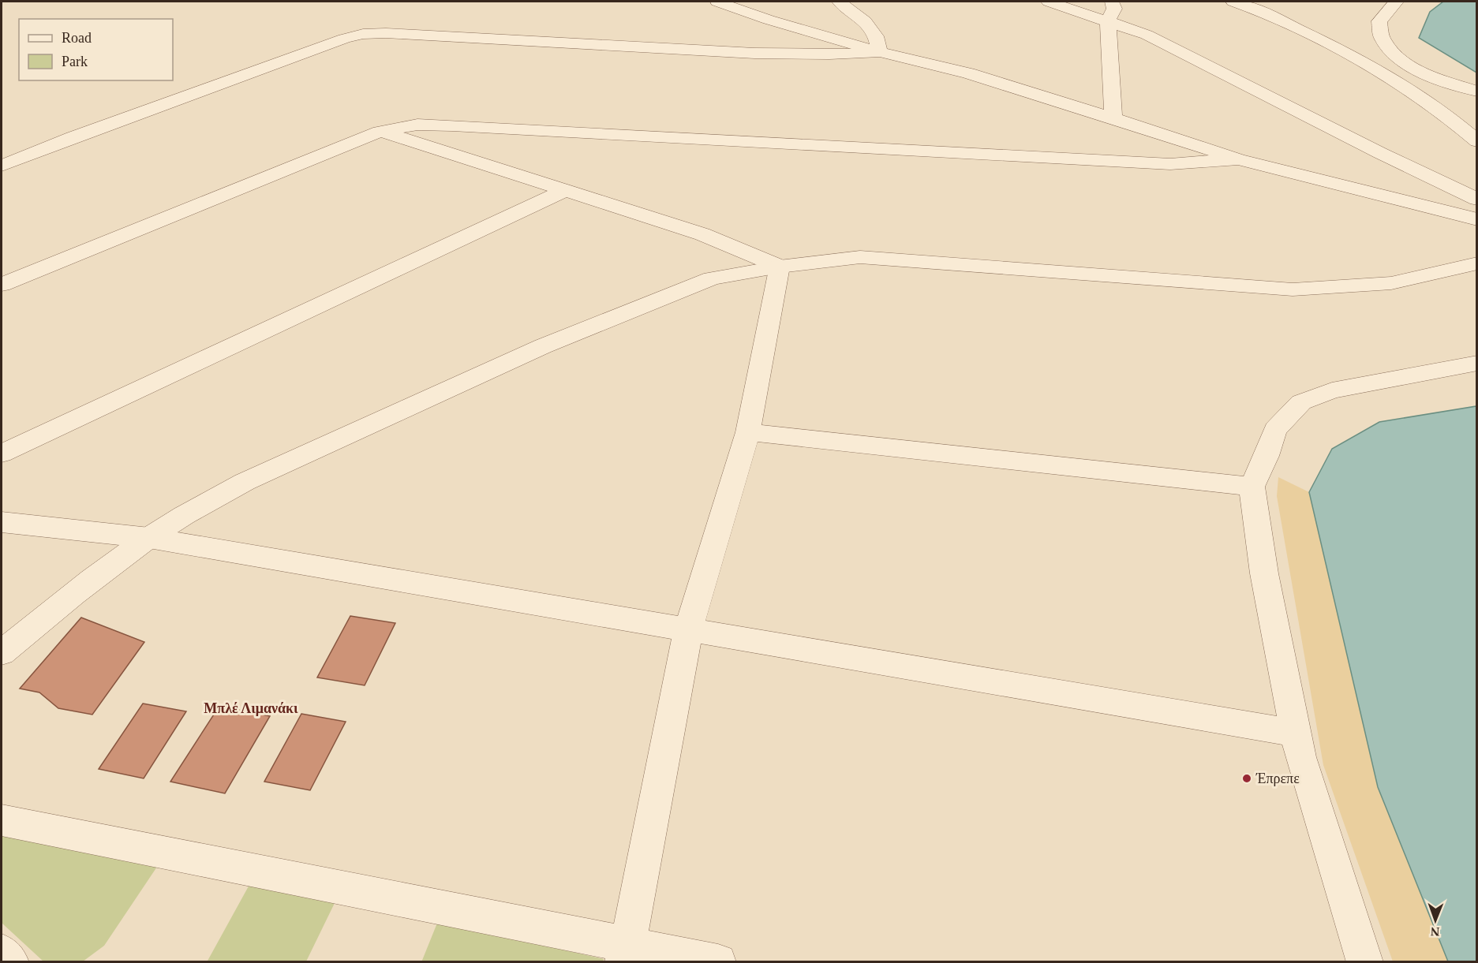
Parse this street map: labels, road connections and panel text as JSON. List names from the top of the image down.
{
  "districts": ["Μπλέ Λιμανάκι"],
  "places": ["Έπρεπε"],
  "legend": ["Road", "Park"],
  "north": "bottom"
}
